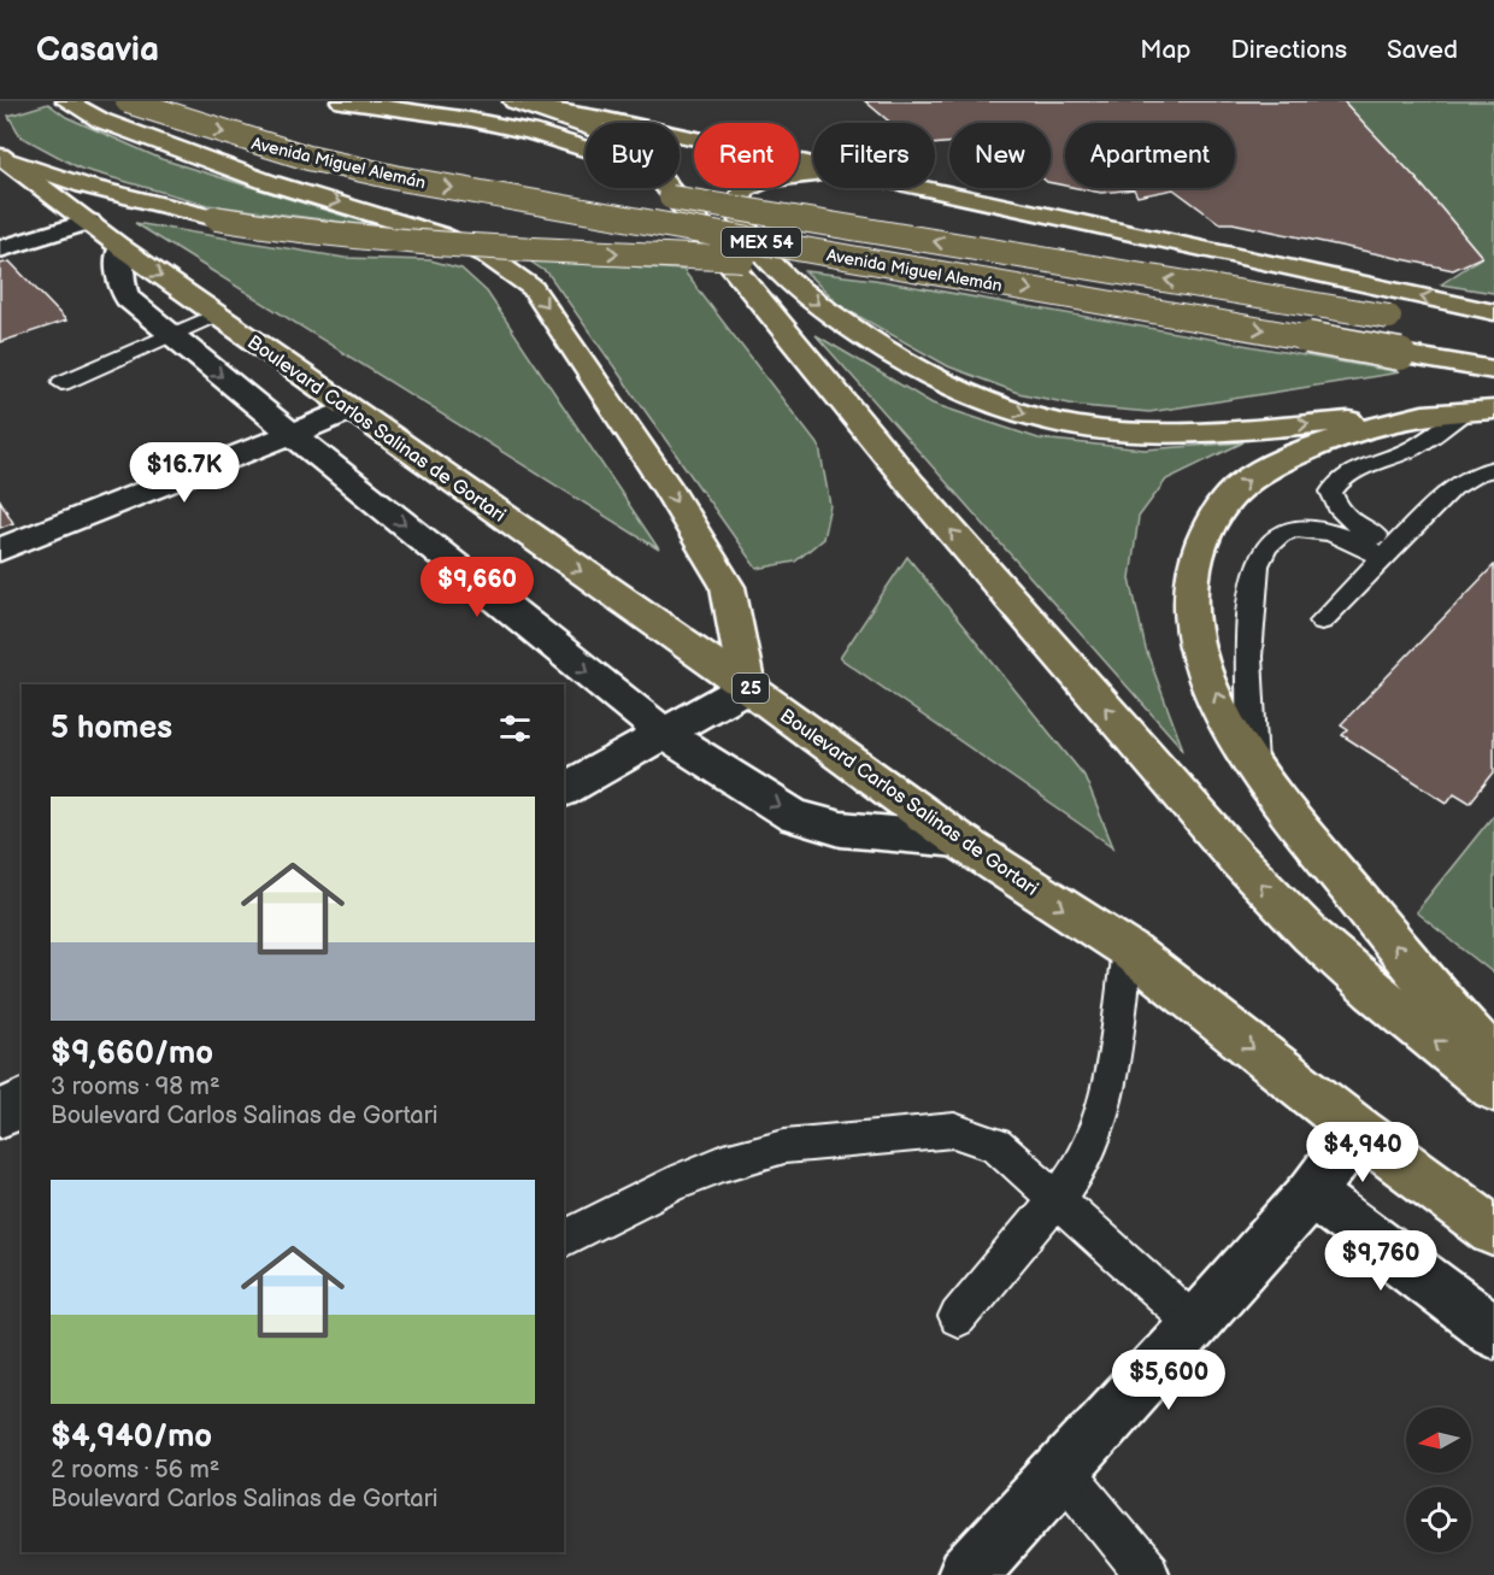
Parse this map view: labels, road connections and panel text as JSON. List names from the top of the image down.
{
  "streets": {
    "main road": [
      "Avenida Miguel Alemán",
      "MEX 54",
      "Boulevard Carlos Salinas de Gortari",
      "25"
    ]
  },
  "north": "left",
  "page": {
    "header": "Casavia",
    "nav": ["Map", "Directions", "Saved"],
    "chip": [
      "Buy",
      "Rent",
      "Filters",
      "New",
      "Apartment"
    ],
    "price": [
      "$16.7K",
      "$9,660",
      "$4,940",
      "$9,760",
      "$5,600"
    ],
    "heading": "5 homes",
    "list": [
      {
        "name": "$9,660/mo",
        "note": "3 rooms · 98 m² · Boulevard Carlos Salinas de Gortari"
      },
      {
        "name": "$4,940/mo",
        "note": "2 rooms · 56 m² · Boulevard Carlos Salinas de Gortari"
      }
    ]
  }
}
